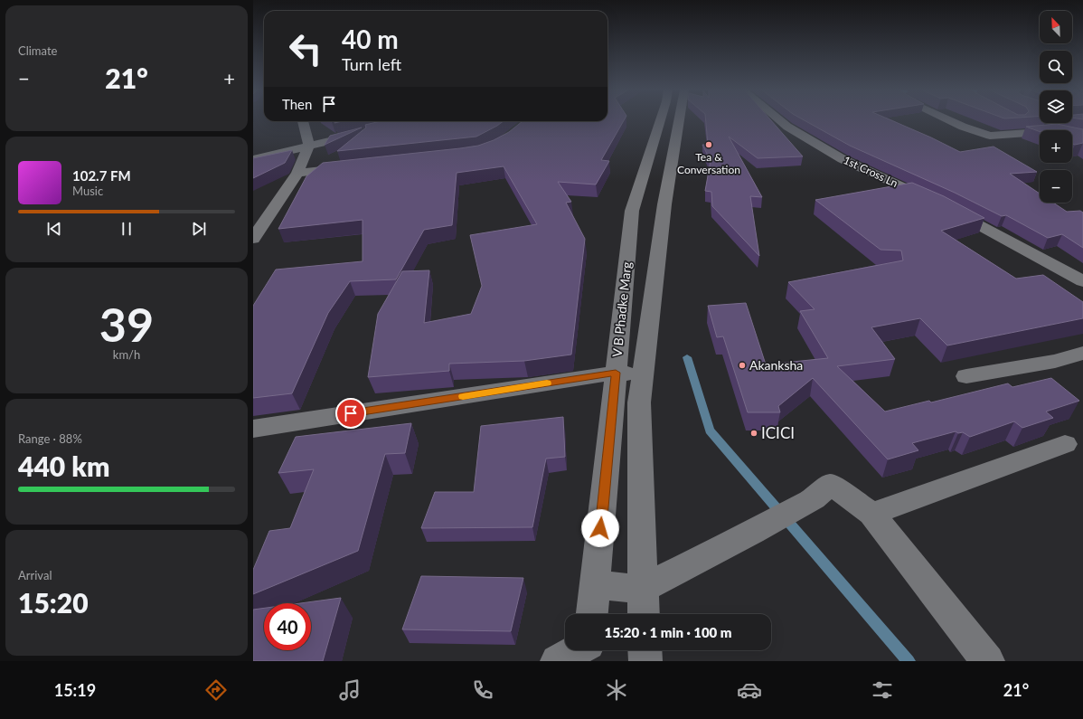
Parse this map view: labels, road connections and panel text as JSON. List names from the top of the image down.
{
  "streets": {
    "street": ["1st Cross Ln", "V B Phadke Marg"]
  },
  "places": ["Tea & Conversation", "Akanksha", "ICICI"],
  "north": "top left",
  "page": {
    "tile": [
      "Climate",
      ["39", "km/h"],
      ["Range · 88%", "440 km"],
      ["Arrival", "15:20"]
    ],
    "map_buttons": ["+", "−"],
    "turn": ["40 m", "Turn left"],
    "heat": ["−", "21°", "+"],
    "then": "Then",
    "song": ["102.7 FM", "Music"],
    "limit": "40",
    "trip": "15:20 · 1 min · 100 m",
    "tabs": ["15:19", "21°"]
  }
}
